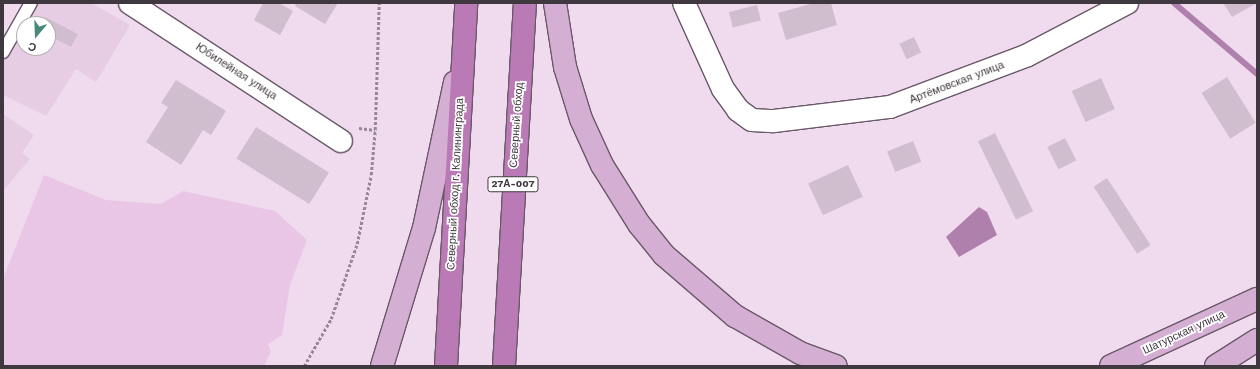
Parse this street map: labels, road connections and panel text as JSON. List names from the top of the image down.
{
  "streets": {
    "highway": ["Северный обход", "Северный обход г. Калининграда", "27А-007"],
    "main road": ["Шатурская улица"],
    "street": ["Юбилейная улица", "Артёмовская улица"]
  },
  "north": "bottom"
}
